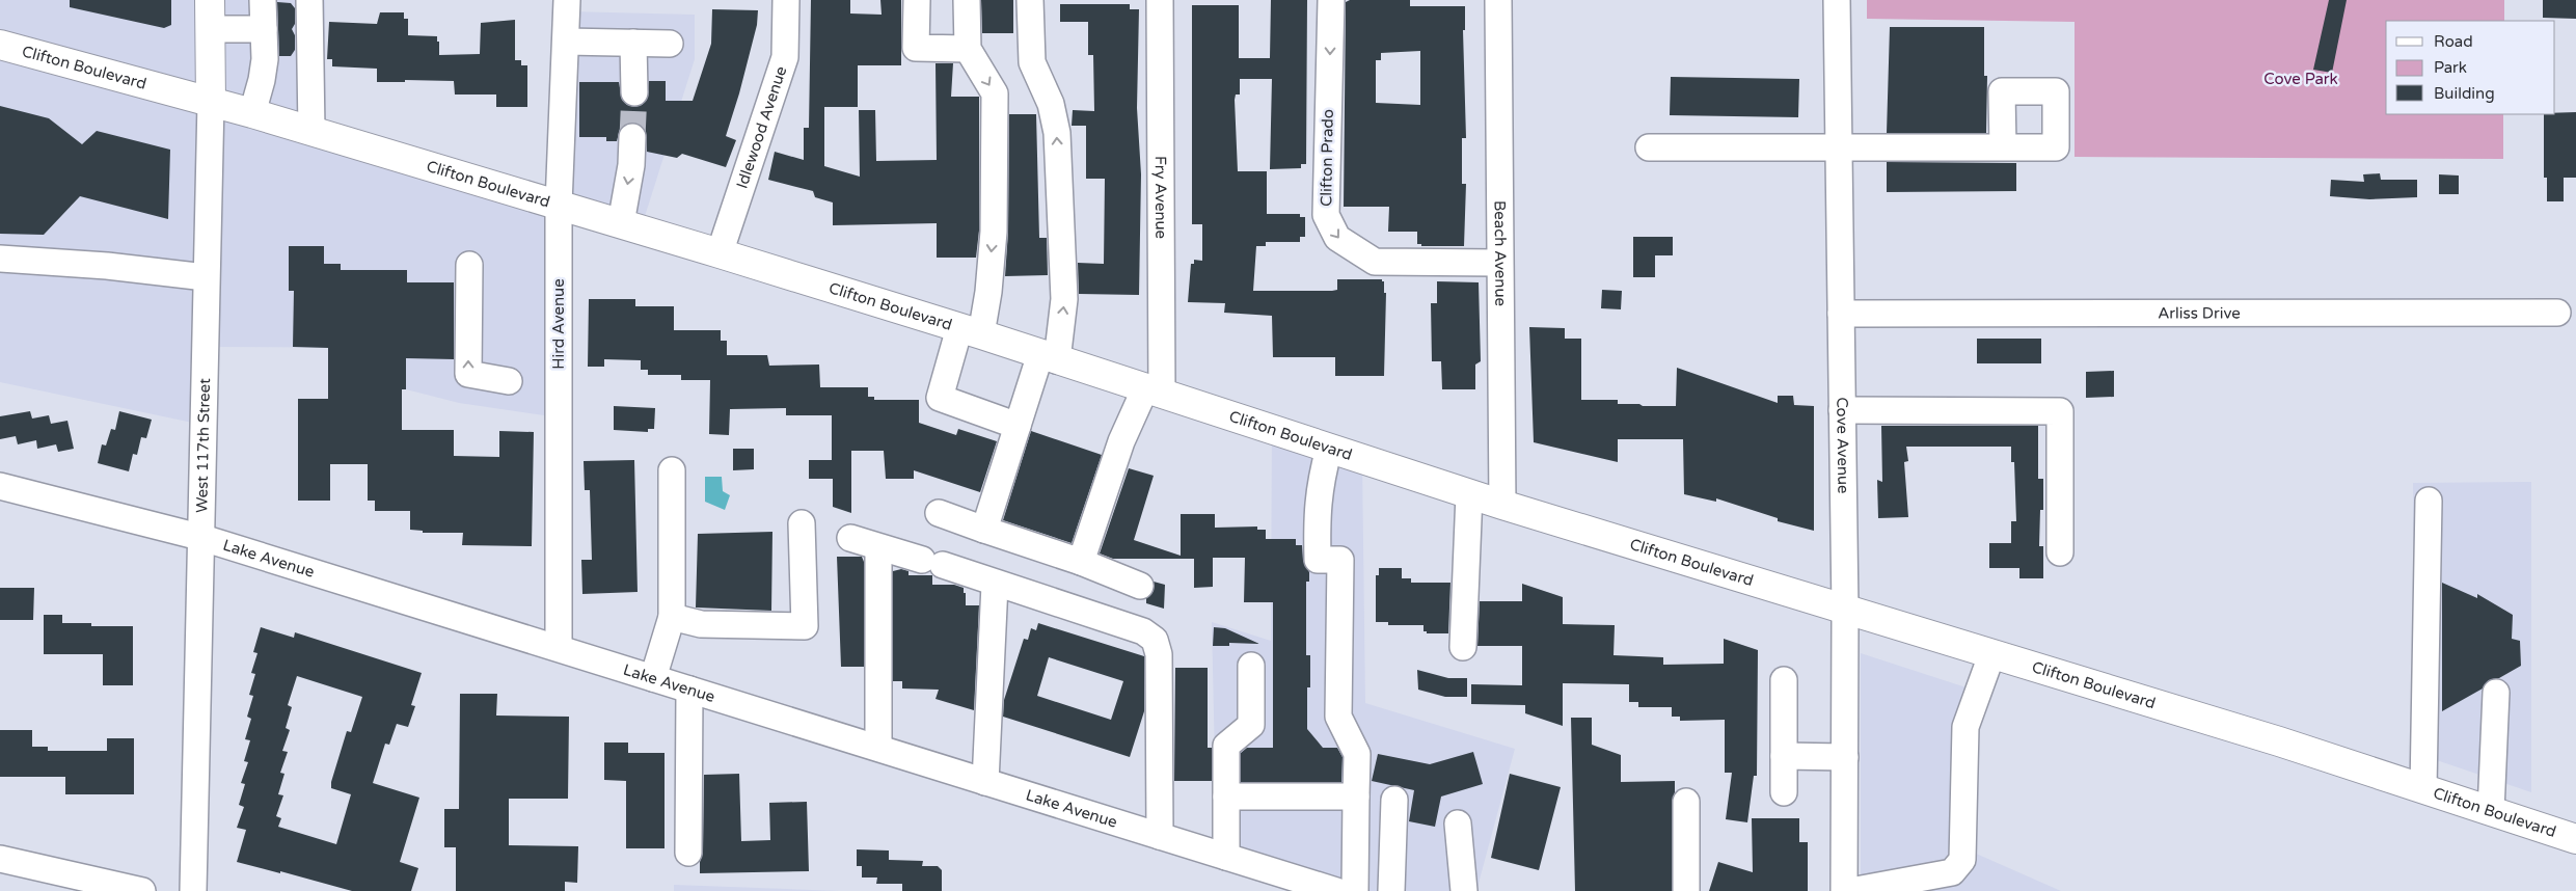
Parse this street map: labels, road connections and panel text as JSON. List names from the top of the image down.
{
  "streets": {
    "main road": ["Clifton Boulevard", "West 117th Street"],
    "street": [
      "Idlewood Avenue",
      "Clifton Prado",
      "Fry Avenue",
      "Beach Avenue",
      "Arliss Drive",
      "Hird Avenue",
      "Cove Avenue",
      "Lake Avenue"
    ]
  },
  "crossings": [
    ["Clifton Boulevard", "Idlewood Avenue"],
    ["Clifton Boulevard", "Fry Avenue"],
    ["Clifton Boulevard", "Beach Avenue"],
    ["Clifton Boulevard", "Hird Avenue"],
    ["Clifton Boulevard", "West 117th Street"],
    ["Clifton Boulevard", "Cove Avenue"],
    ["Clifton Prado", "Beach Avenue"],
    ["Arliss Drive", "Cove Avenue"],
    ["Hird Avenue", "Lake Avenue"],
    ["West 117th Street", "Lake Avenue"]
  ],
  "parks": ["Cove Park"],
  "legend": ["Road", "Park", "Building"]
}
